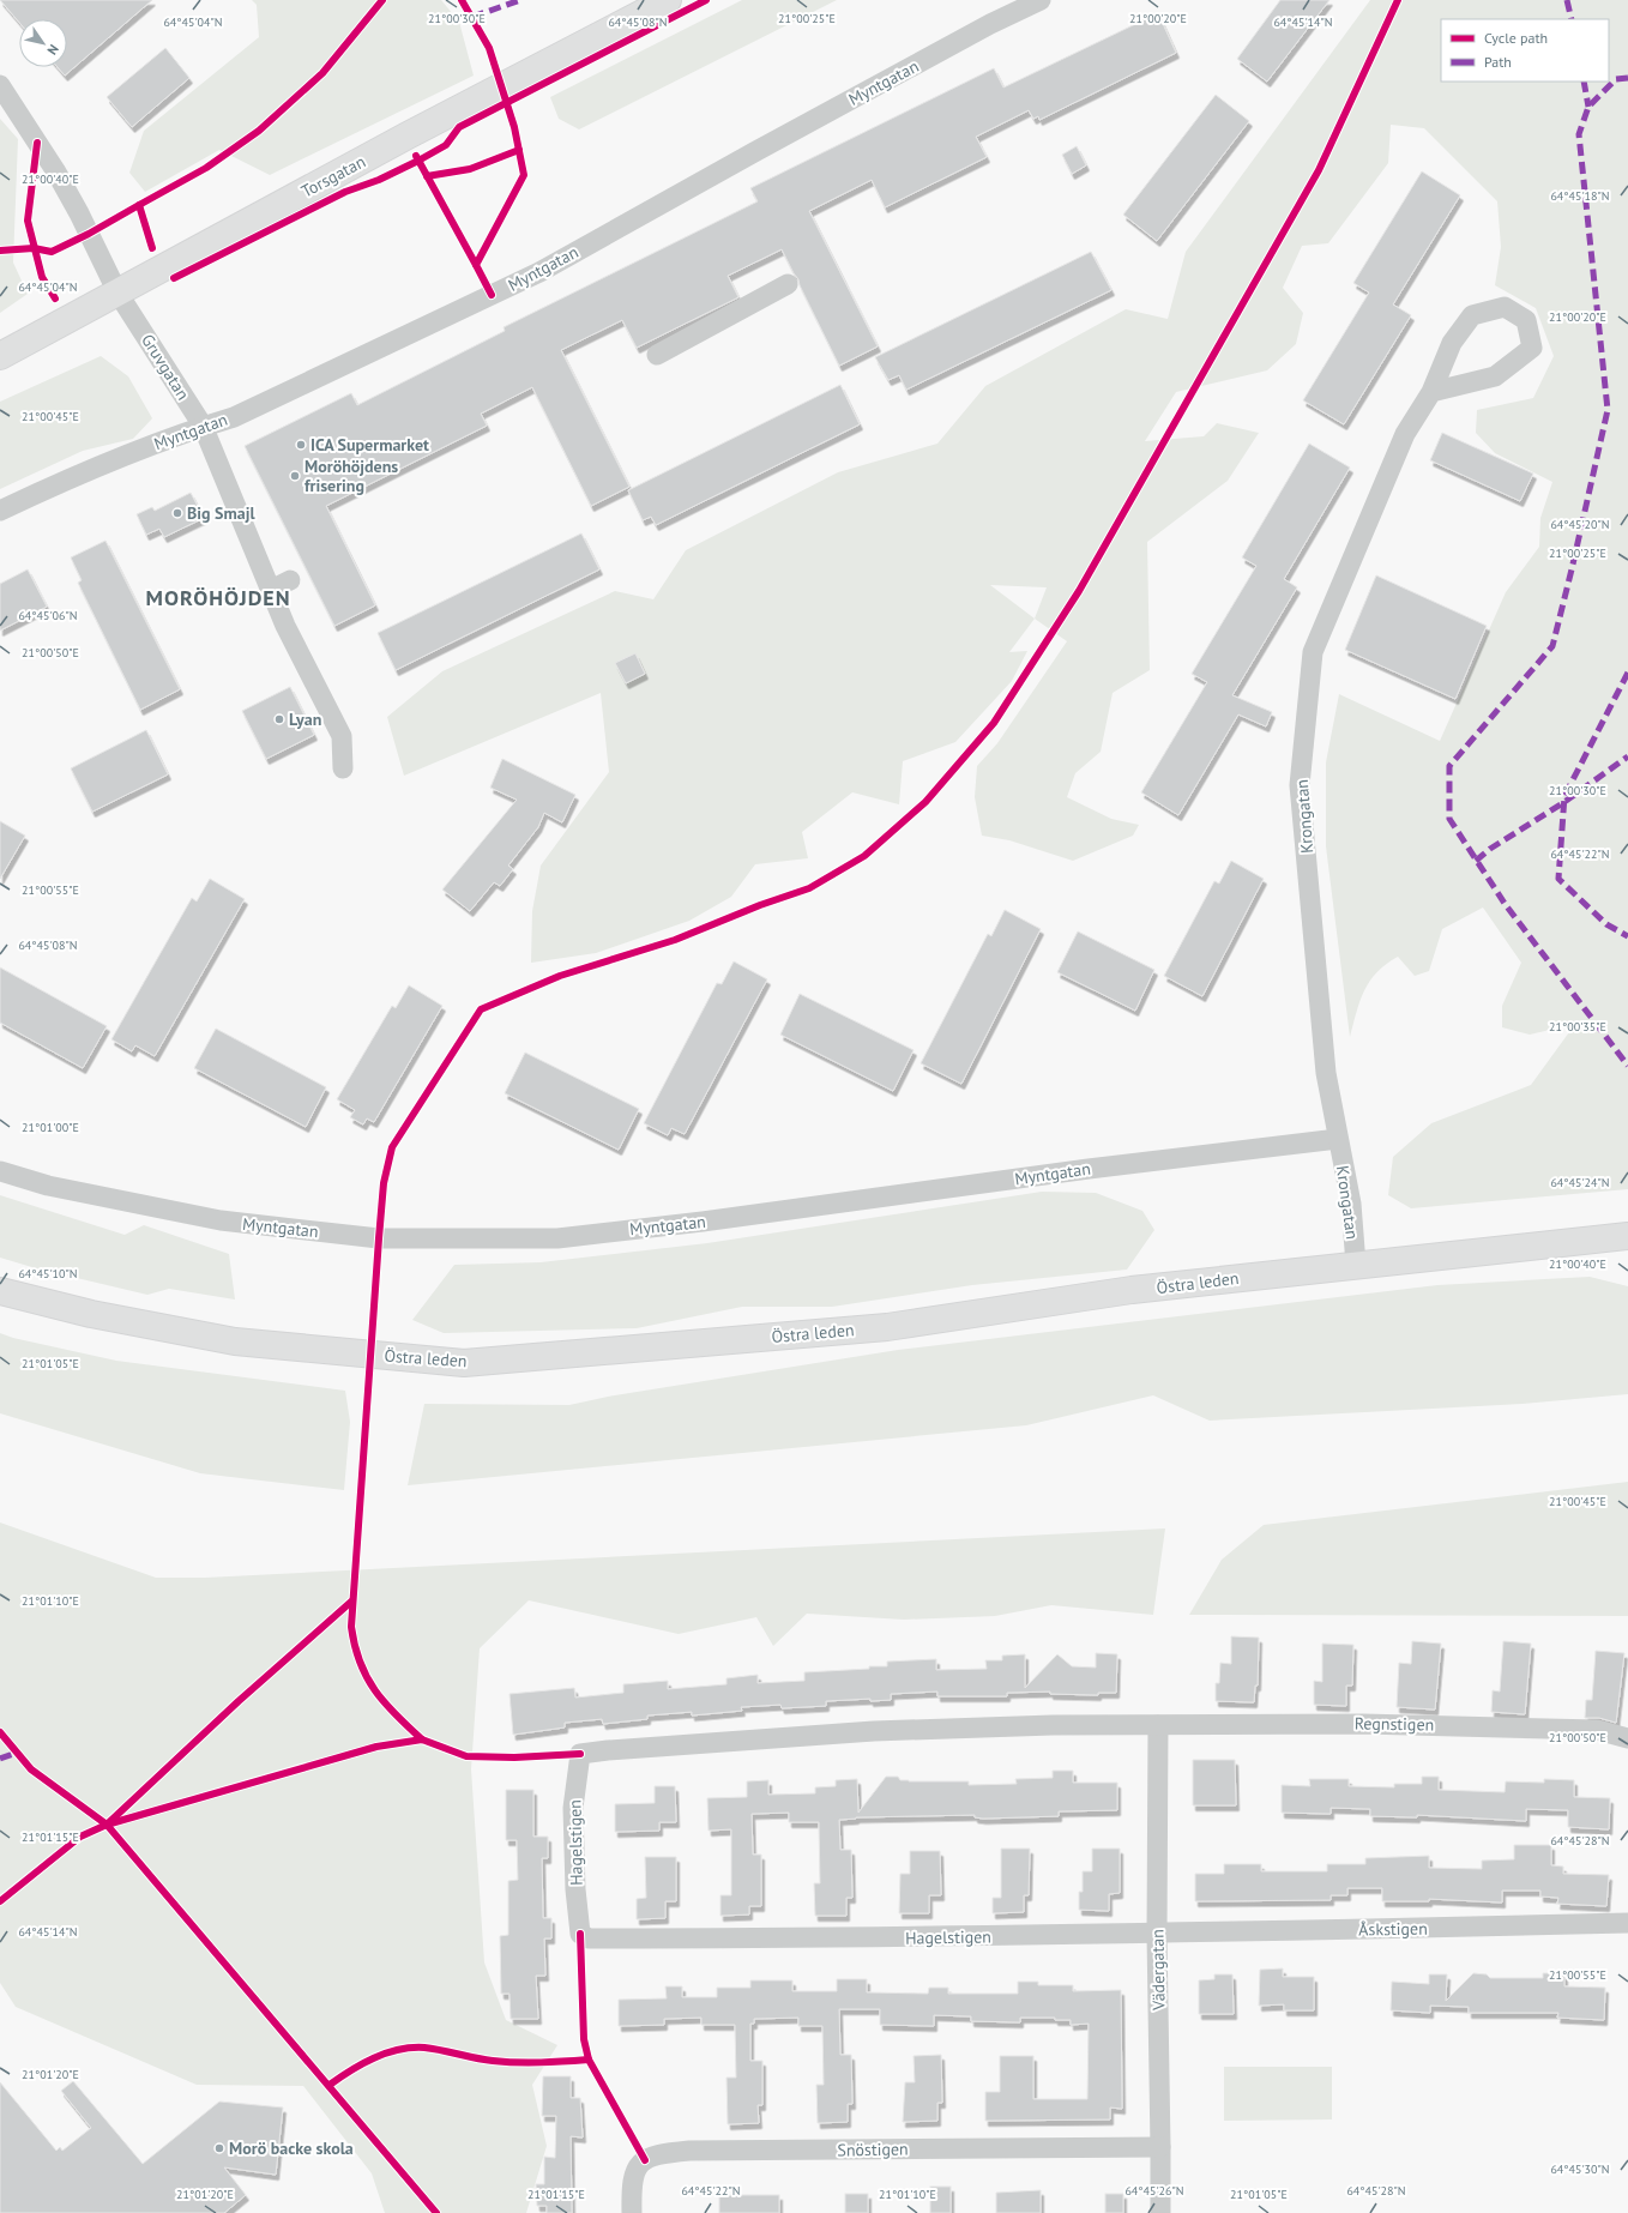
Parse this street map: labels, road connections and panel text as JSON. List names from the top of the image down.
{
  "streets": {
    "street": [
      "Myntgatan",
      "Torsgatan",
      "Gruvgatan",
      "Krongatan",
      "Östra leden",
      "Regnstigen",
      "Hagelstigen",
      "Åskstigen",
      "Vädergatan",
      "Snöstigen"
    ]
  },
  "crossings": [
    ["Myntgatan", "Gruvgatan"],
    ["Myntgatan", "Krongatan"],
    ["Torsgatan", "Gruvgatan"],
    ["Krongatan", "Östra leden"],
    ["Regnstigen", "Hagelstigen"],
    ["Regnstigen", "Vädergatan"],
    ["Hagelstigen", "Åskstigen"],
    ["Hagelstigen", "Vädergatan"],
    ["Åskstigen", "Vädergatan"],
    ["Vädergatan", "Snöstigen"]
  ],
  "districts": ["MORÖHÖJDEN"],
  "places": [
    "ICA Supermarket",
    "Moröhöjdens frisering",
    "Big Smajl",
    "Lyan",
    "Morö backe skola"
  ],
  "legend": ["Cycle path", "Path"],
  "north": "bottom right",
  "coordinates": [
    "21°00'25\"E",
    "21°00'30\"E",
    "21°00'20\"E",
    "64°45'04\"N",
    "64°45'08\"N",
    "64°45'14\"N",
    "21°00'40\"E",
    "64°45'18\"N",
    "21°00'45\"E",
    "64°45'20\"N",
    "64°45'06\"N",
    "21°00'50\"E",
    "64°45'22\"N",
    "21°00'55\"E",
    "21°00'35\"E",
    "21°01'00\"E",
    "64°45'24\"N",
    "64°45'10\"N",
    "21°01'05\"E",
    "21°01'10\"E",
    "21°01'15\"E",
    "64°45'28\"N",
    "21°01'20\"E",
    "64°45'30\"N",
    "64°45'26\"N"
  ]
}
